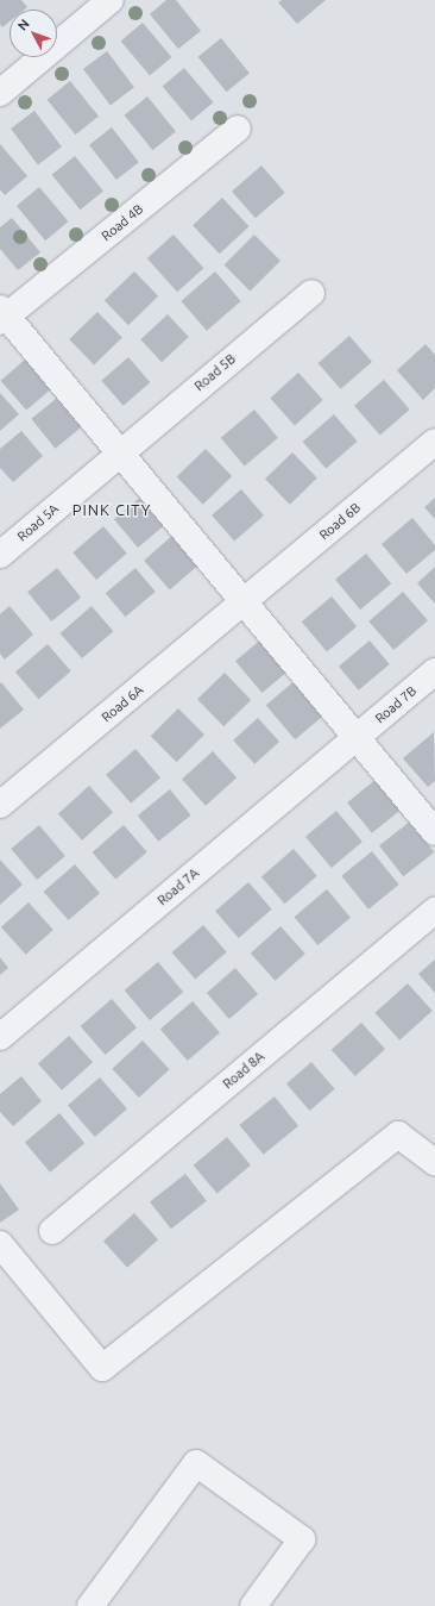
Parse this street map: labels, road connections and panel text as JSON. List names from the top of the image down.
{
  "streets": {
    "street": [
      "Road 4B",
      "Road 5B",
      "Road 6B",
      "Road 5A",
      "Road 6A",
      "Road 7B",
      "Road 7A",
      "Road 8A"
    ]
  },
  "crossings": [
    ["Road 5B", "Road 5A"],
    ["Road 6B", "Road 6A"],
    ["Road 7B", "Road 7A"]
  ],
  "districts": ["PINK CITY"],
  "north": "top left"
}
